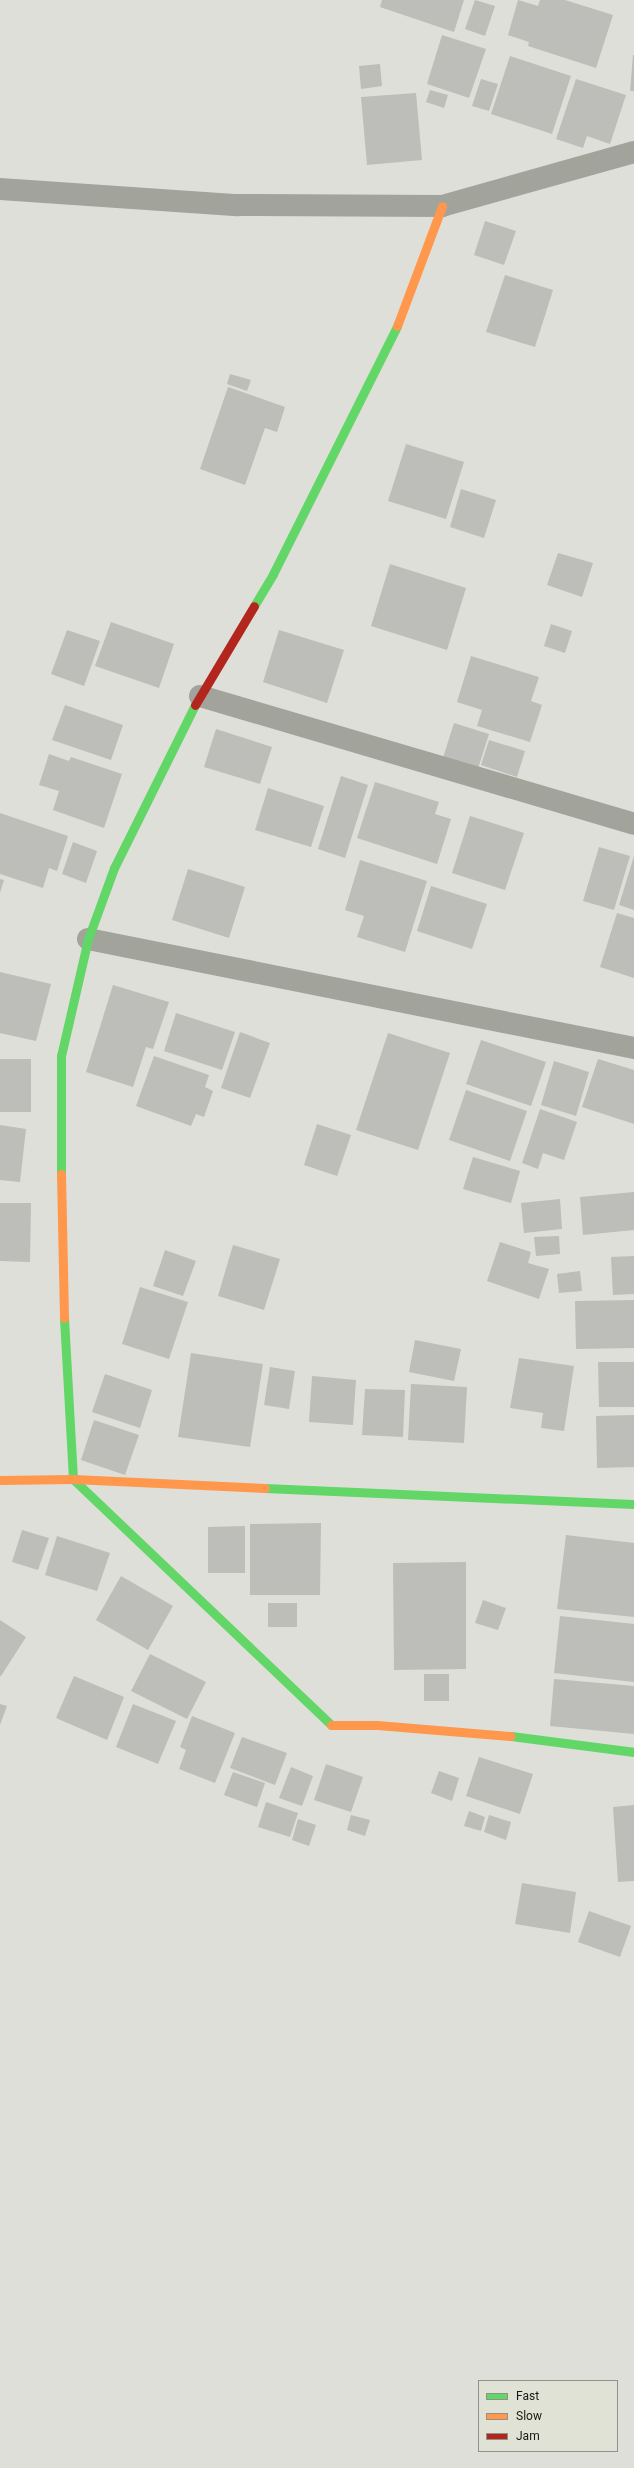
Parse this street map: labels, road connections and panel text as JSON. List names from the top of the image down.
{
  "legend": ["Fast", "Slow", "Jam"]
}
